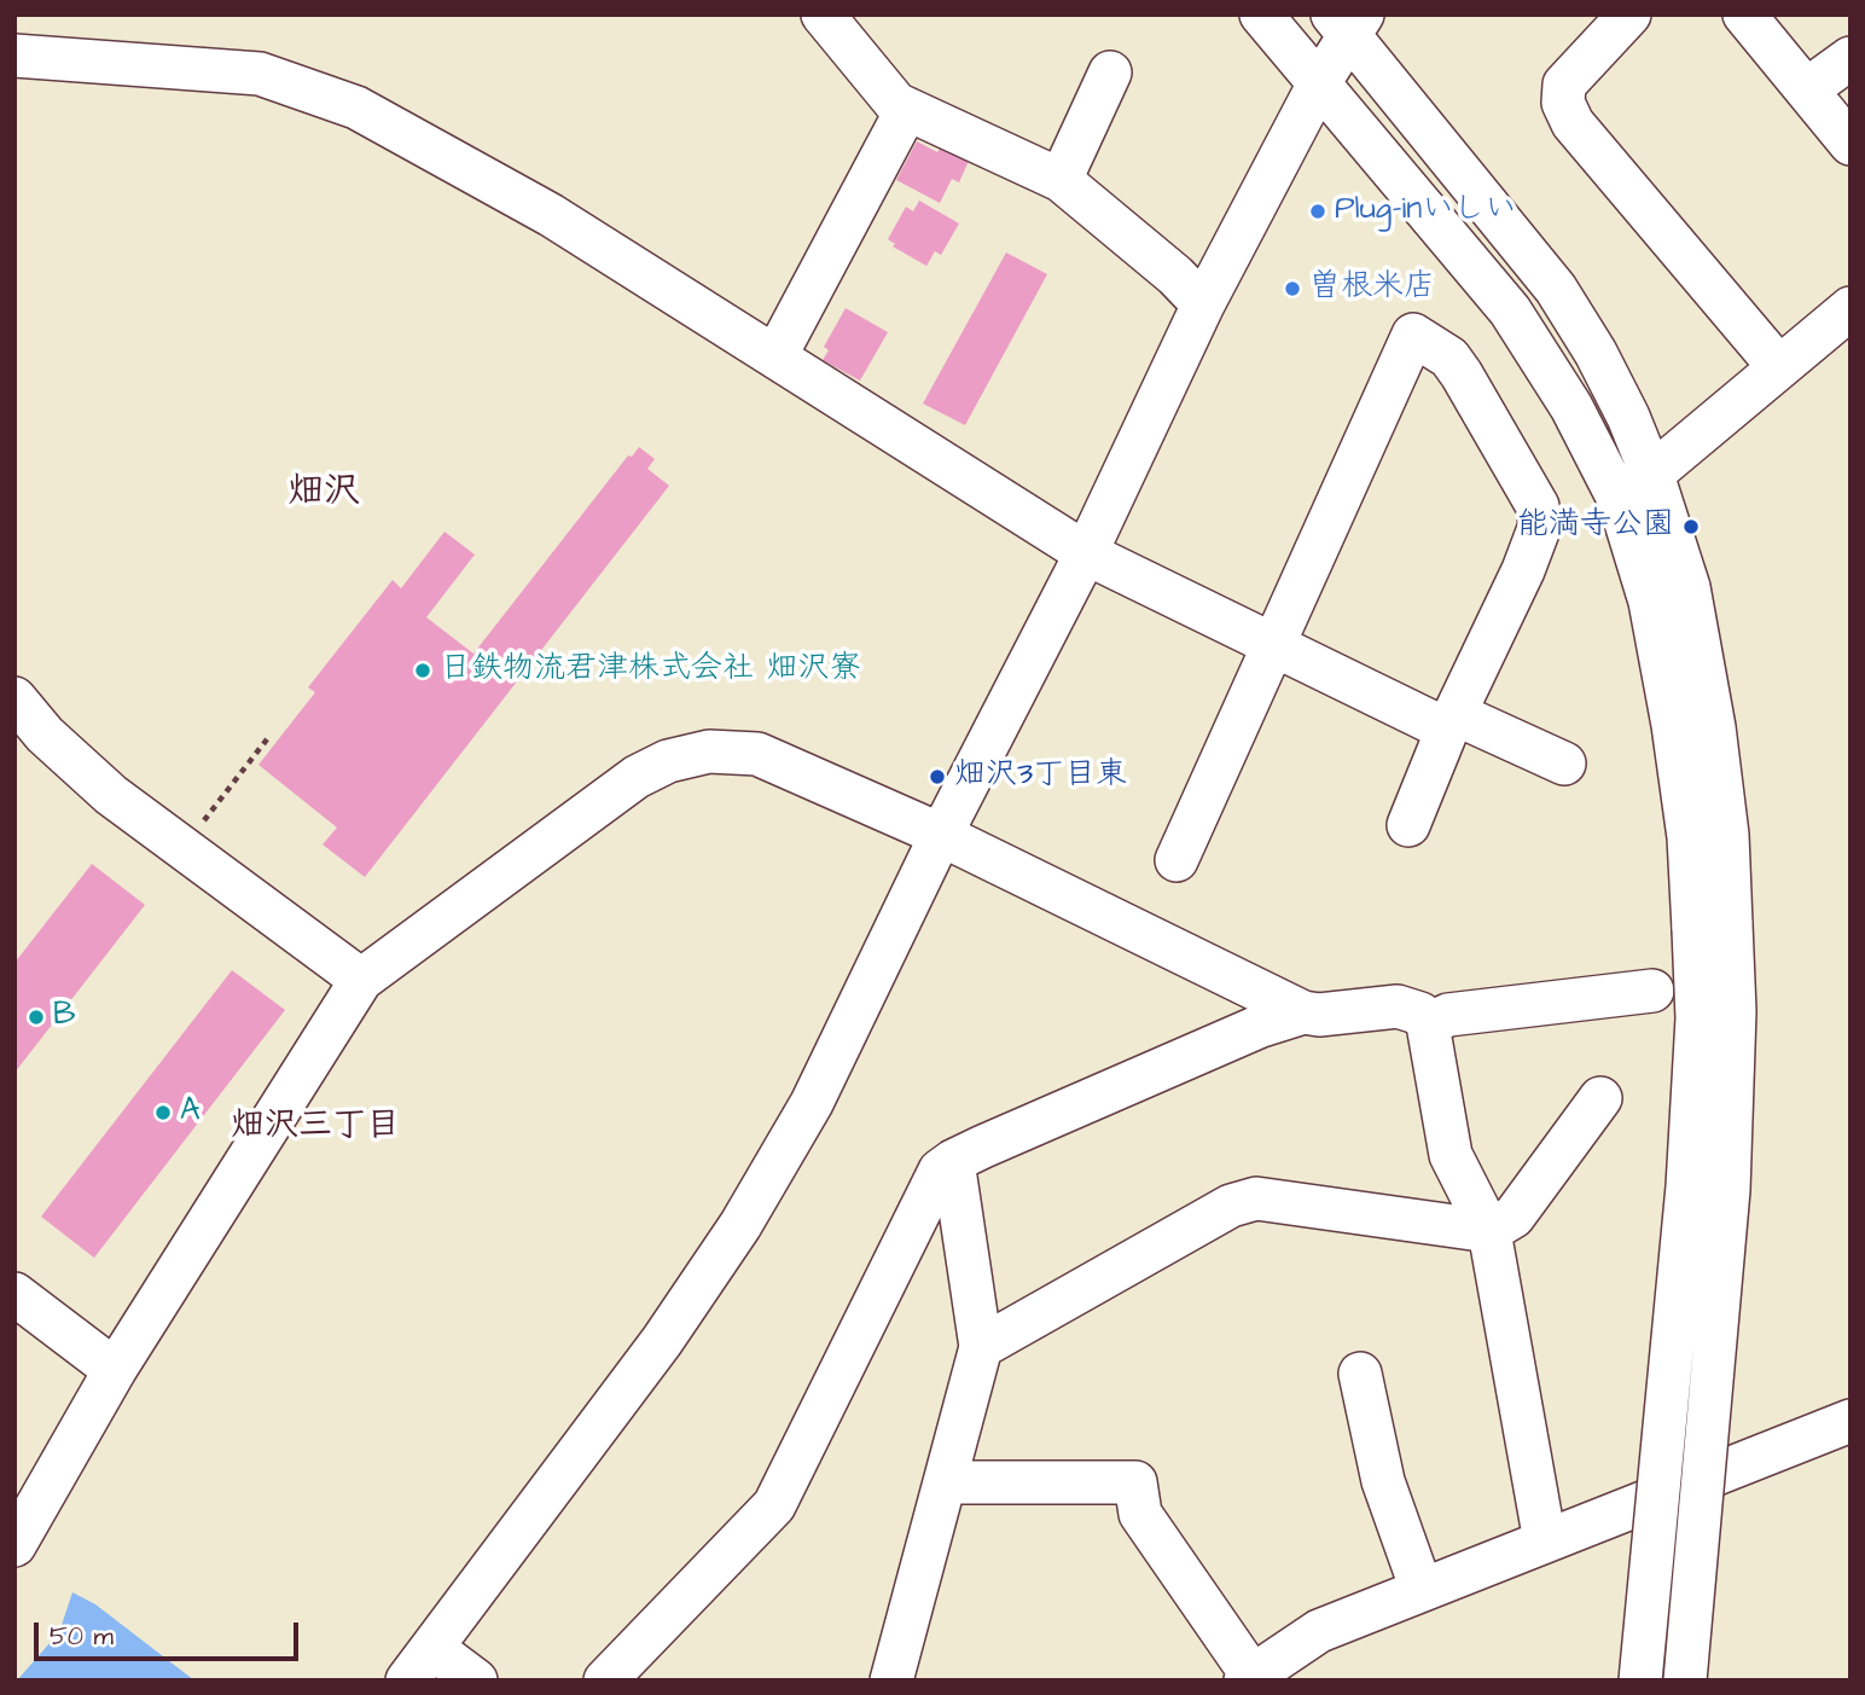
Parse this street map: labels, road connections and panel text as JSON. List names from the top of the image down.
{
  "districts": ["畑沢", "畑沢三丁目"],
  "places": [
    "Plug-inいしい",
    "曽根米店",
    "能満寺公園",
    "日鉄物流君津株式会社 畑沢寮",
    "畑沢3丁目東",
    "B",
    "A"
  ],
  "scale_bar": "50 m"
}
